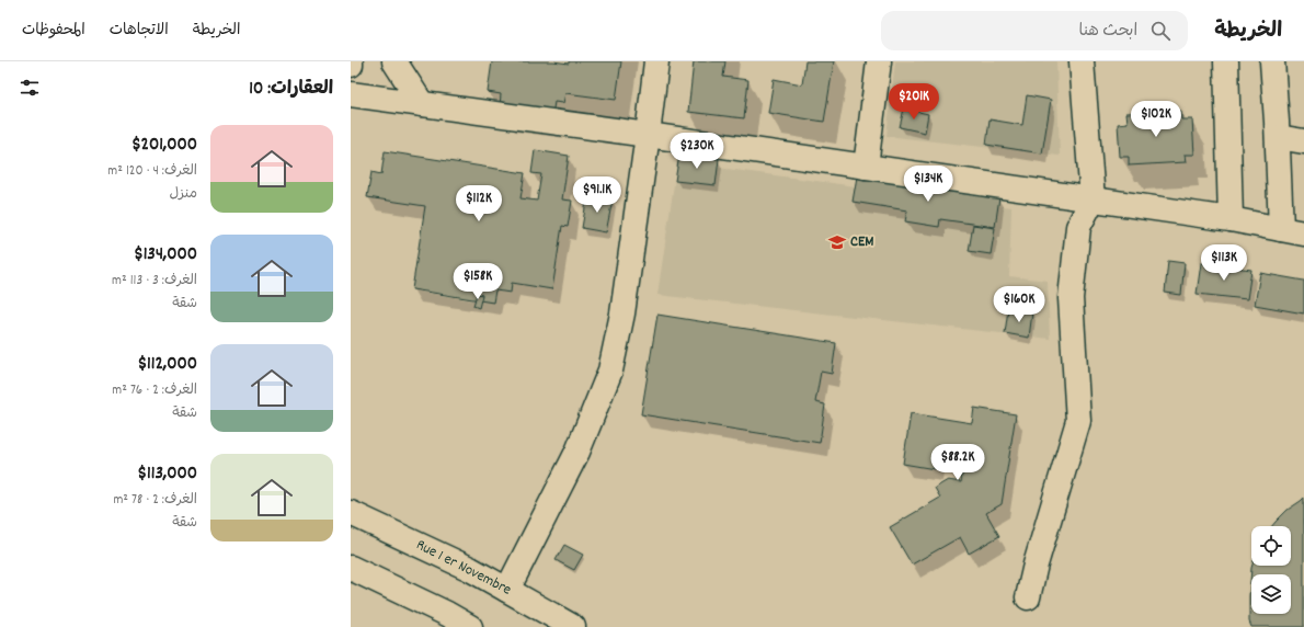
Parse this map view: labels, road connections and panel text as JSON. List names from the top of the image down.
{
  "streets": {
    "street": ["Rue 1 er Novembre"]
  },
  "places": {
    "school or university": ["CEM"]
  },
  "page": {
    "header": "الخريطة",
    "search": "ابحث هنا",
    "nav": ["الخريطة", "الاتجاهات", "المحفوظات"],
    "heading": "العقارات: 10",
    "price": [
      "$201K",
      "$102K",
      "$230K",
      "$134K",
      "$91.1K",
      "$112K",
      "$113K",
      "$158K",
      "$160K",
      "$88.2K"
    ],
    "list": [
      {
        "name": "$201,000",
        "note": "الغرف: 4 · 120 m² · منزل"
      },
      {
        "name": "$134,000",
        "note": "الغرف: 3 · 113 m² · شقة"
      },
      {
        "name": "$112,000",
        "note": "الغرف: 2 · 76 m² · شقة"
      },
      {
        "name": "$113,000",
        "note": "الغرف: 2 · 78 m² · شقة"
      }
    ]
  }
}
